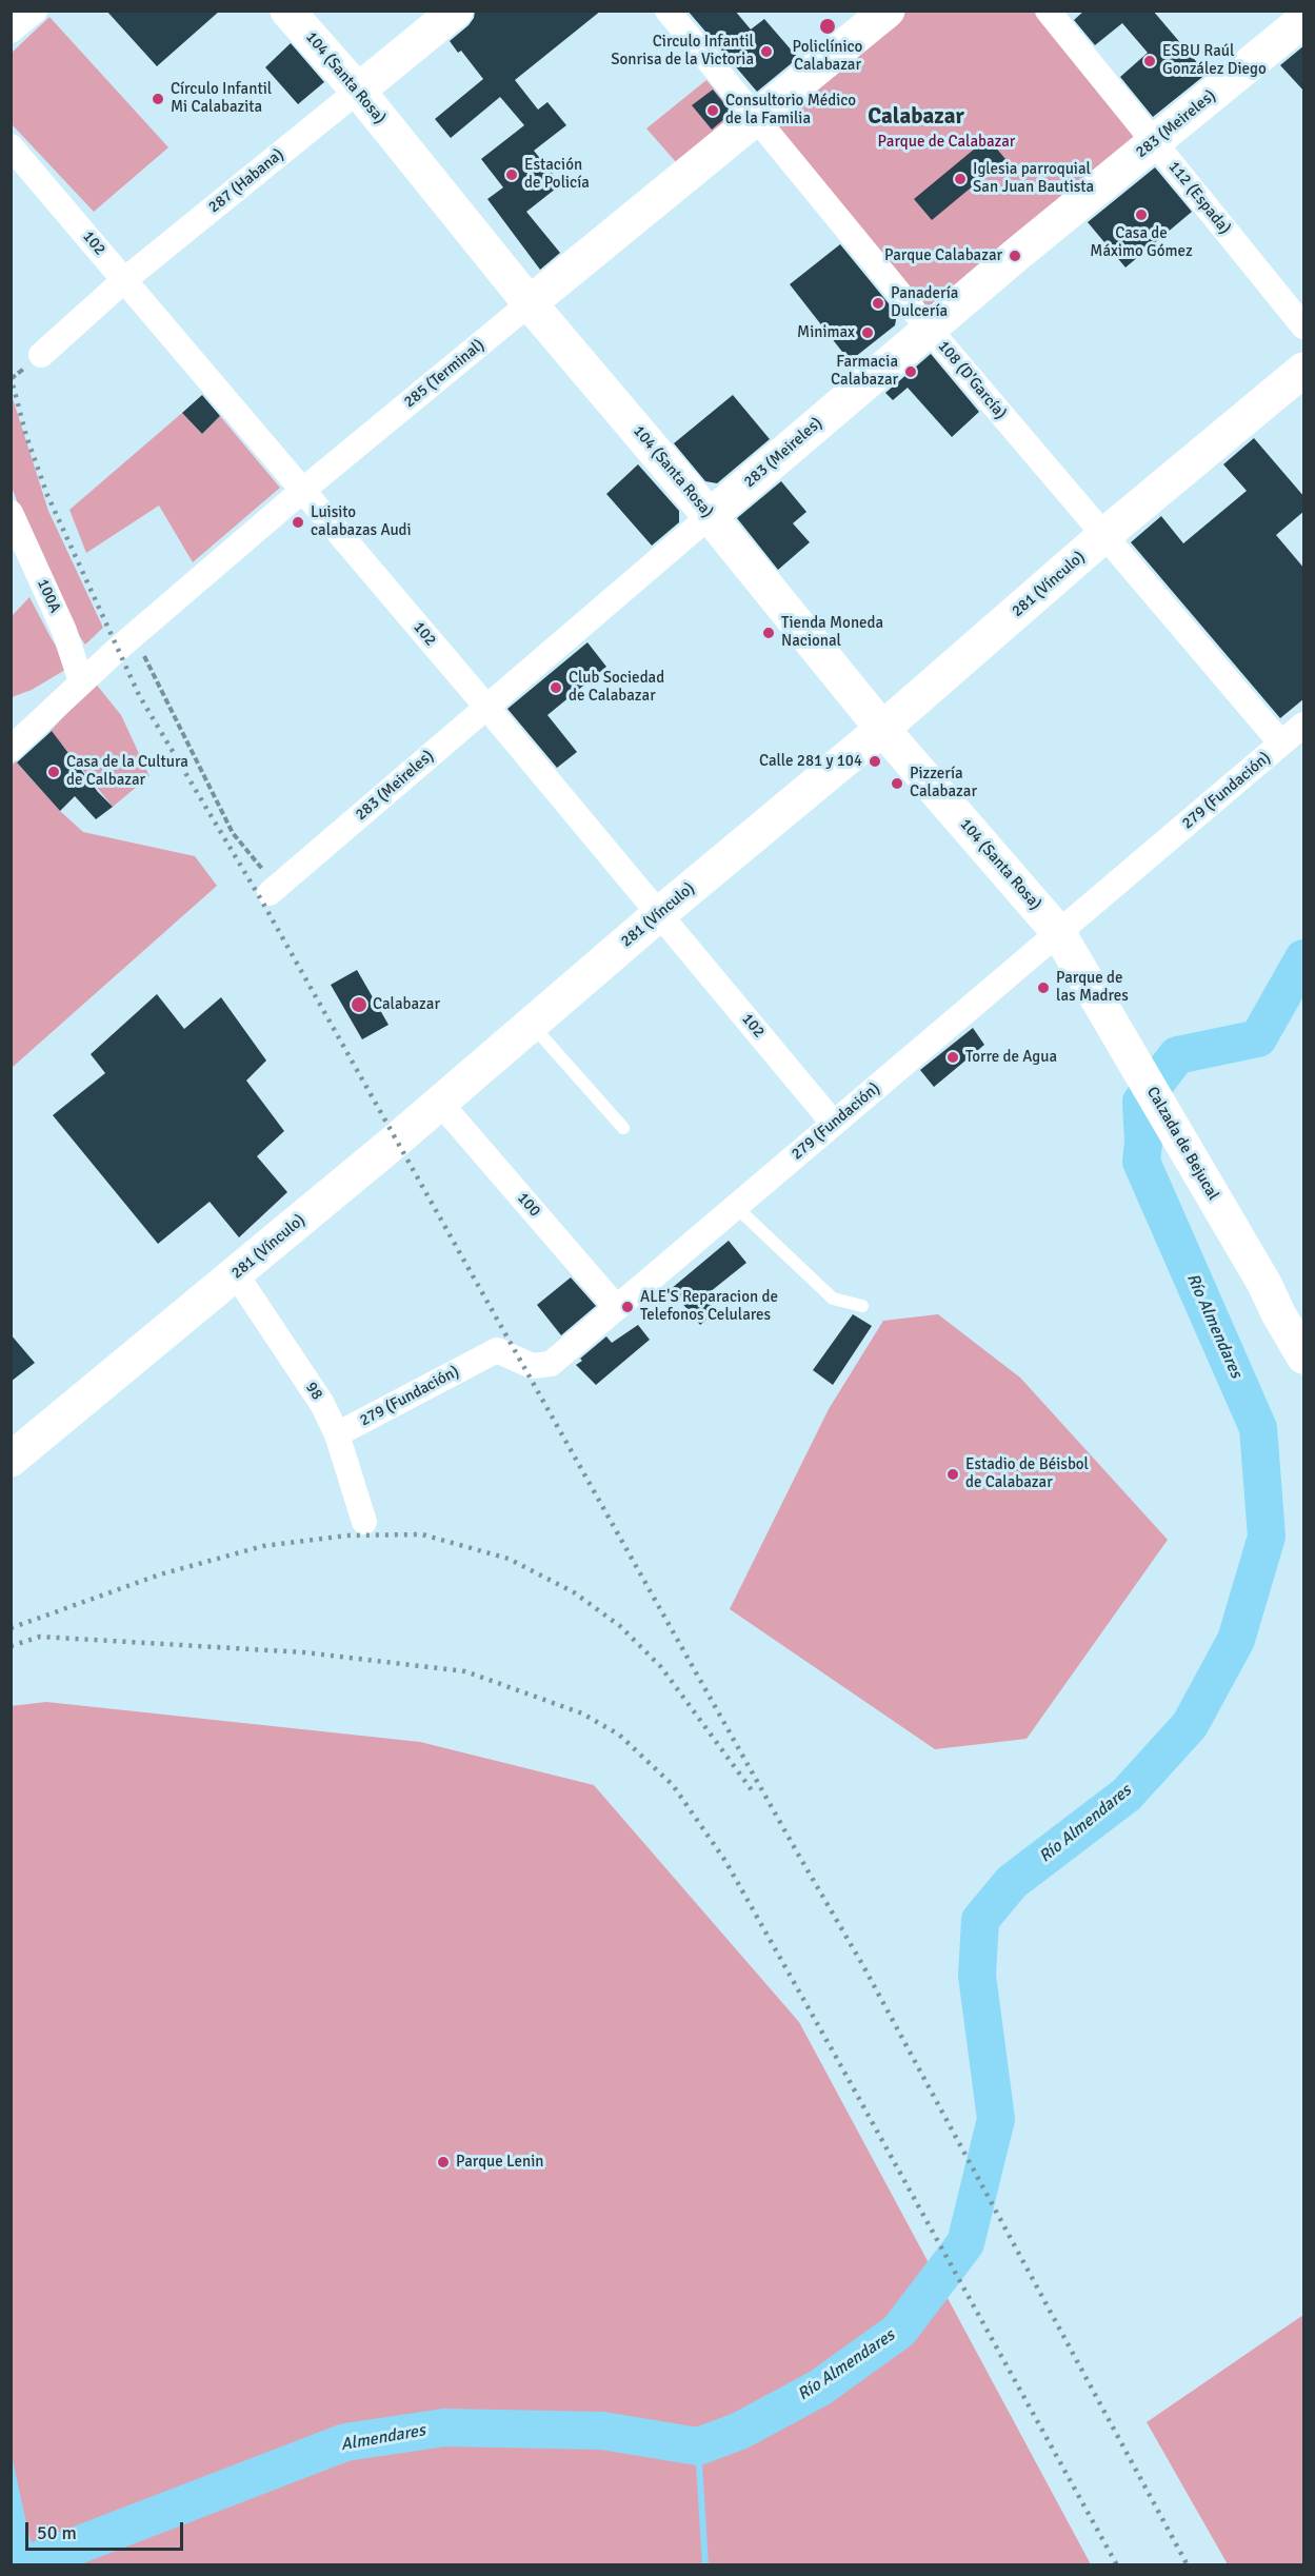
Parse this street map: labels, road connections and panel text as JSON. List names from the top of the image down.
{
  "streets": {
    "main road": [
      "104 (Santa Rosa)",
      "283 (Meireles)",
      "287 (Habana)",
      "285 (Terminal)",
      "281 (Vínculo)",
      "Calzada de Bejucal"
    ],
    "street": [
      "112 (Espada)",
      "102",
      "108 (D'García)",
      "100A",
      "279 (Fundación)",
      "100",
      "98"
    ]
  },
  "crossings": [
    ["104 (Santa Rosa)", "283 (Meireles)"],
    ["104 (Santa Rosa)", "287 (Habana)"],
    ["104 (Santa Rosa)", "285 (Terminal)"],
    ["104 (Santa Rosa)", "281 (Vínculo)"],
    ["104 (Santa Rosa)", "279 (Fundación)"],
    ["104 (Santa Rosa)", "Calzada de Bejucal"],
    ["283 (Meireles)", "112 (Espada)"],
    ["283 (Meireles)", "102"],
    ["283 (Meireles)", "108 (D'García)"],
    ["287 (Habana)", "102"],
    ["102", "285 (Terminal)"],
    ["102", "281 (Vínculo)"],
    ["102", "279 (Fundación)"],
    ["285 (Terminal)", "108 (D'García)"],
    ["285 (Terminal)", "100A"],
    ["108 (D'García)", "281 (Vínculo)"],
    ["108 (D'García)", "279 (Fundación)"],
    ["281 (Vínculo)", "100"],
    ["281 (Vínculo)", "98"],
    ["279 (Fundación)", "Calzada de Bejucal"],
    ["279 (Fundación)", "100"],
    ["279 (Fundación)", "98"]
  ],
  "districts": ["Calabazar"],
  "water": ["Río Almendares", "Almendares"],
  "parks": ["Parque de Calabazar"],
  "places": [
    "Policlínico Calabazar",
    "Circulo Infantil Sonrisa de la Victoria",
    "ESBU Raúl González Diego",
    "Círculo Infantil Mi Calabazita",
    "Consultorio Médico de la Familia",
    "Estación de Policía",
    "Iglesia parroquial San Juan Bautista",
    "Casa de Máximo Gómez",
    "Parque Calabazar",
    "Panadería Dulcería",
    "Minimax",
    "Farmacia Calabazar",
    "Luisito calabazas Audi",
    "Tienda Moneda Nacional",
    "Club Sociedad de Calabazar",
    "Calle 281 y 104",
    "Casa de la Cultura de Calbazar",
    "Pizzería Calabazar",
    "Parque de las Madres",
    "Calabazar",
    "Torre de Agua",
    "ALE'S Reparacion de Telefonos Celulares",
    "Estadio de Béisbol de Calabazar",
    "Parque Lenin"
  ],
  "scale_bar": "50 m"
}
